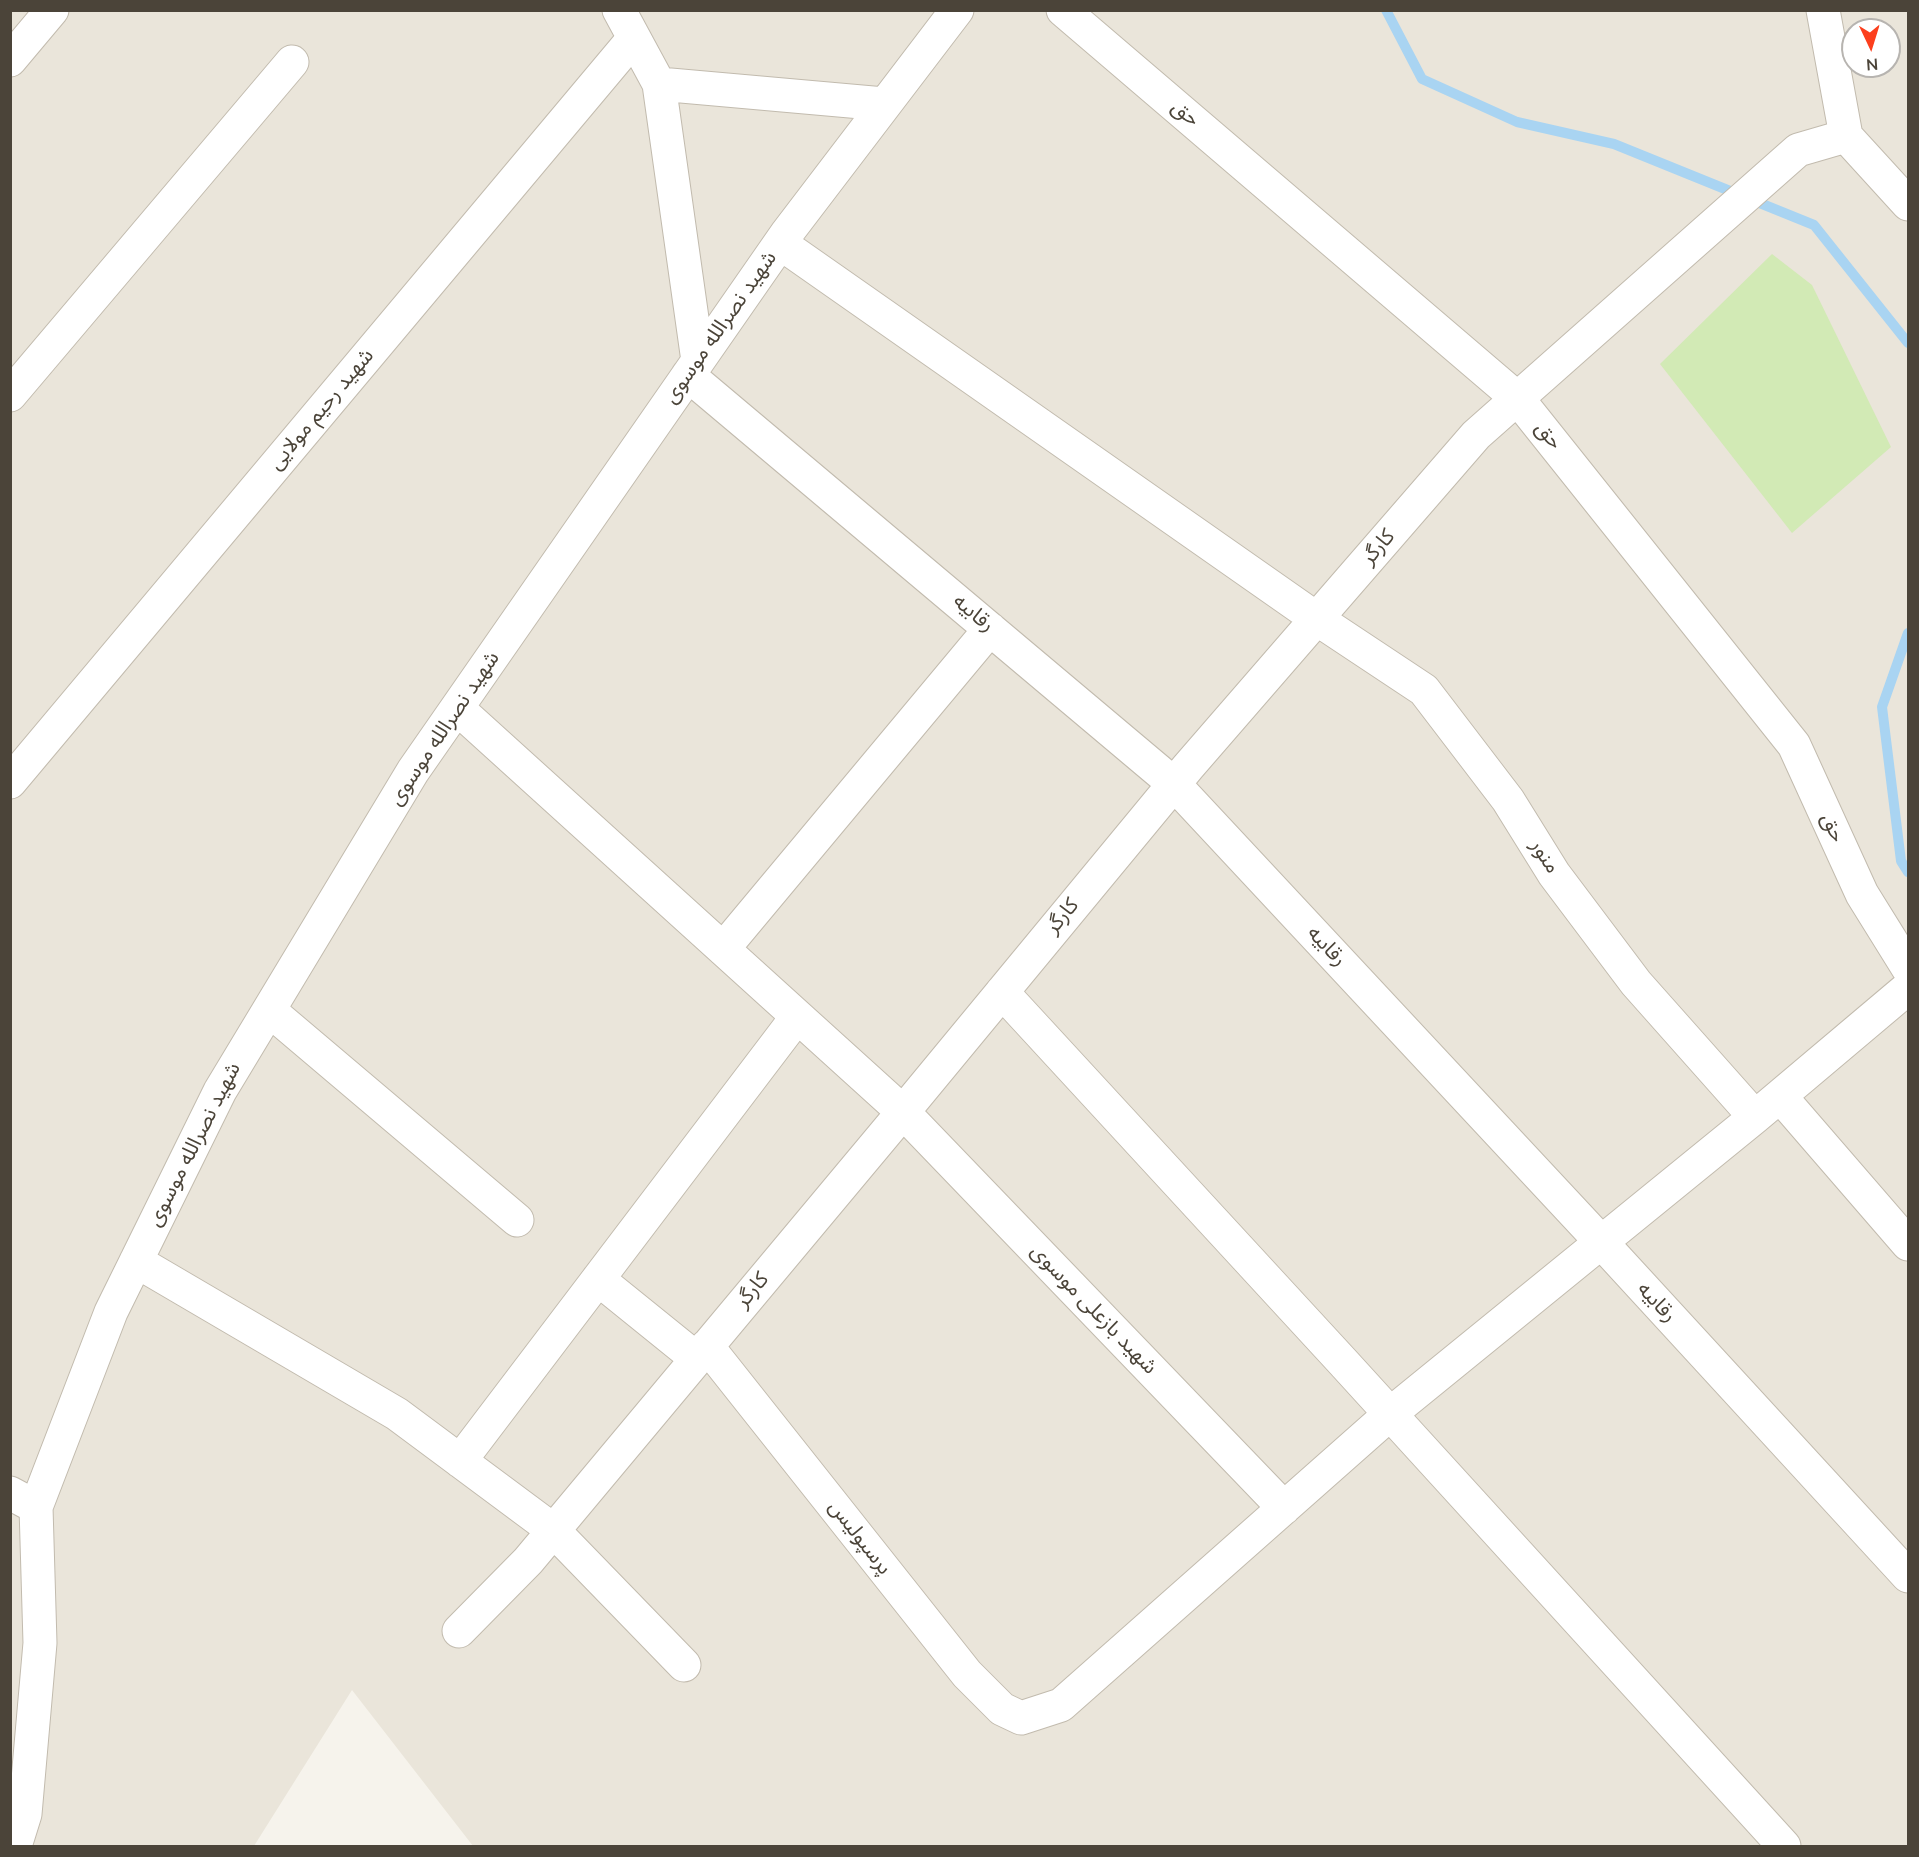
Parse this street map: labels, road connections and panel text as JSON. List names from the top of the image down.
{
  "streets": {
    "street": [
      "حق",
      "شهید نصرالله موسوی",
      "شهید رحیم مولایی",
      "کارگر",
      "رقابیه",
      "منور",
      "شهید بازعلی موسوی",
      "پرسپولیس"
    ]
  },
  "crossings": [
    ["حق", "کارگر"],
    ["شهید نصرالله موسوی", "رقابیه"],
    ["شهید نصرالله موسوی", "منور"],
    ["شهید نصرالله موسوی", "شهید بازعلی موسوی"],
    ["کارگر", "رقابیه"],
    ["کارگر", "منور"],
    ["کارگر", "شهید بازعلی موسوی"],
    ["کارگر", "پرسپولیس"],
    ["شهید بازعلی موسوی", "پرسپولیس"]
  ],
  "north": "bottom"
}
